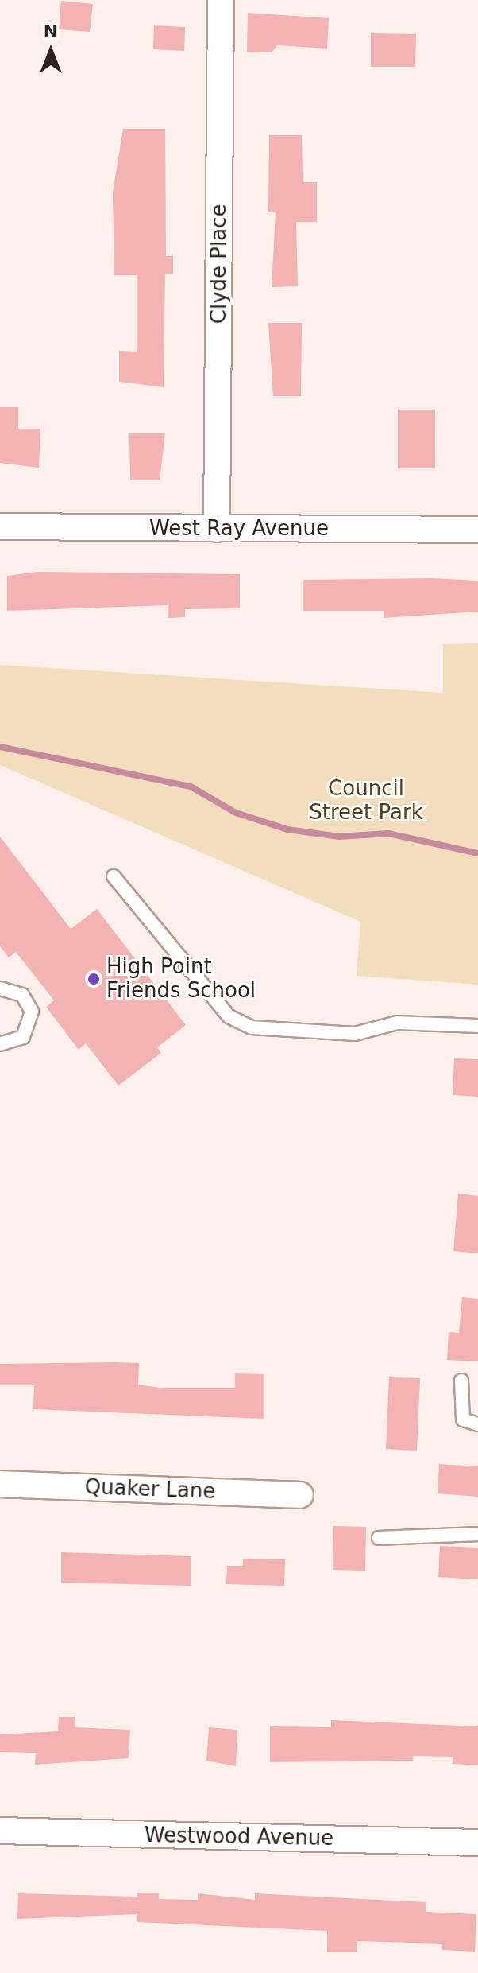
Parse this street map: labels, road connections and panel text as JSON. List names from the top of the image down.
{
  "streets": {
    "street": [
      "Clyde Place",
      "West Ray Avenue",
      "Quaker Lane",
      "Westwood Avenue"
    ]
  },
  "crossings": [
    ["Clyde Place", "West Ray Avenue"]
  ],
  "parks": ["Council Street Park"],
  "places": ["High Point Friends School"],
  "north": "top"
}
